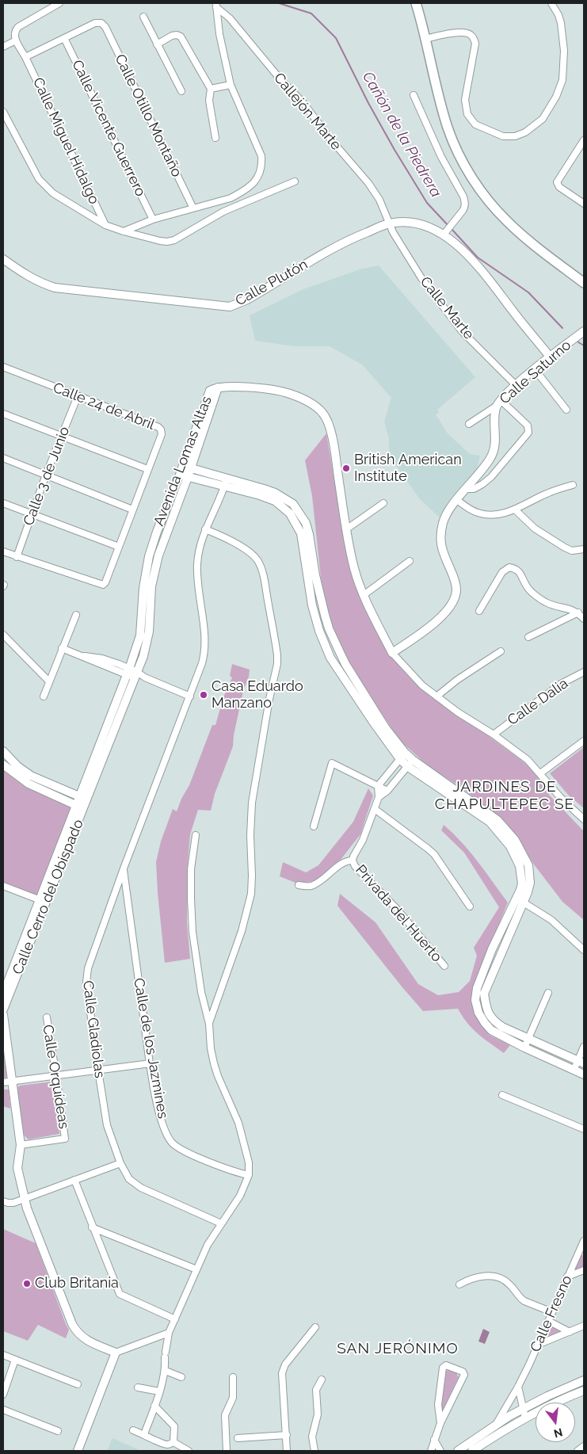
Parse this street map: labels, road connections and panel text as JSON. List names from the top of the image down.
{
  "streets": {
    "main road": [
      "Calle Plutón",
      "Calle Saturno",
      "Avenida Lomas Altas",
      "Calle Cerro del Obispado"
    ],
    "street": [
      "Callejón Marte",
      "Calle Otillo Montaño",
      "Calle Vicente Guerrero",
      "Calle Miguel Hidalgo",
      "Calle Marte",
      "Calle 24 de Abril",
      "Calle 3 de Junio",
      "Calle Dalia",
      "Privada del Huerto",
      "Calle Gladiolas",
      "Calle de los Jazmines",
      "Calle Orquídeas",
      "Calle Fresno"
    ]
  },
  "crossings": [
    ["Callejón Marte", "Calle Plutón"],
    ["Callejón Marte", "Calle Marte"],
    ["Calle Otillo Montaño", "Calle Vicente Guerrero"],
    ["Calle Plutón", "Calle Marte"],
    ["Calle Plutón", "Calle Saturno"],
    ["Calle Marte", "Calle Saturno"],
    ["Calle 24 de Abril", "Calle 3 de Junio"],
    ["Avenida Lomas Altas", "Calle Cerro del Obispado"],
    ["Calle Gladiolas", "Calle de los Jazmines"]
  ],
  "districts": ["JARDINES DE CHAPULTEPEC SE", "SAN JERÓNIMO"],
  "water": ["Cañón de la Piedrera"],
  "places": ["British American Institute", "Casa Eduardo Manzano", "Club Britania"],
  "north": "bottom"
}
